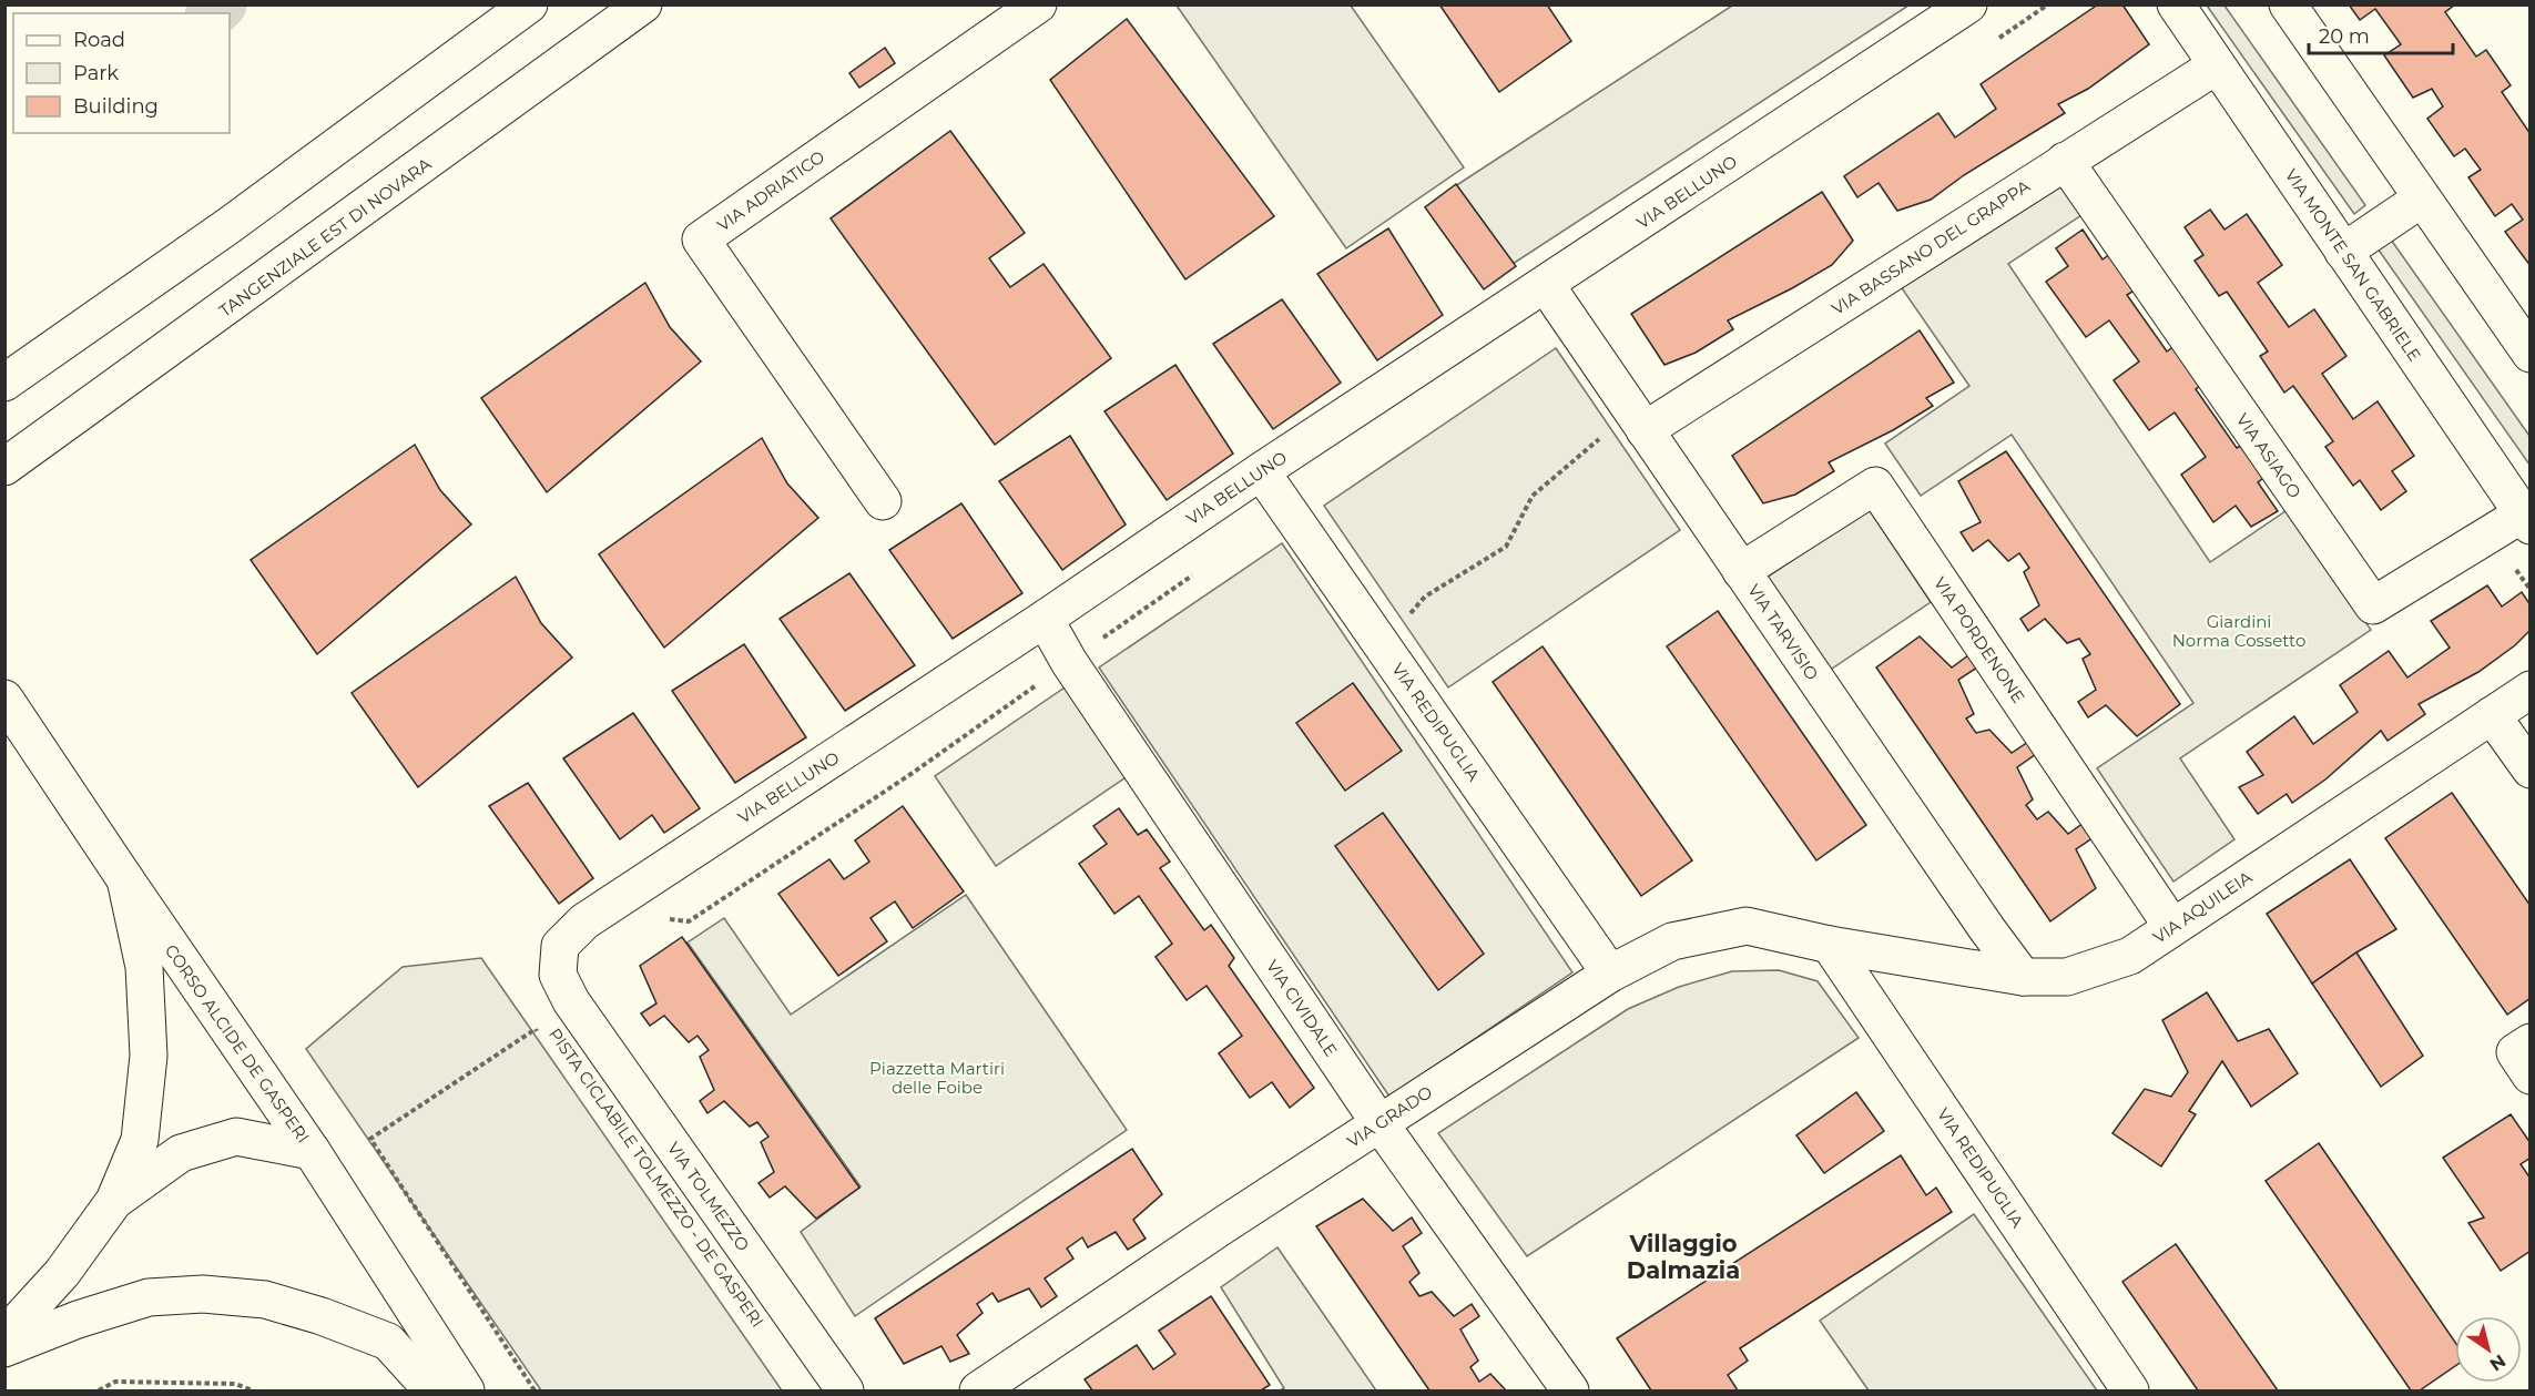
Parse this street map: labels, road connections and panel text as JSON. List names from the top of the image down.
{
  "streets": {
    "main road": [
      "VIA ADRIATICO",
      "VIA BELLUNO",
      "TANGENZIALE EST DI NOVARA",
      "VIA BASSANO DEL GRAPPA",
      "VIA MONTE SAN GABRIELE",
      "VIA ASIAGO",
      "VIA TARVISIO",
      "VIA PORDENONE",
      "VIA REDIPUGLIA",
      "VIA AQUILEIA",
      "VIA CIVIDALE",
      "CORSO ALCIDE DE GASPERI",
      "VIA GRADO",
      "VIA TOLMEZZO"
    ],
    "path": ["PISTA CICLABILE TOLMEZZO - DE GASPERI"]
  },
  "crossings": [
    ["VIA BELLUNO", "VIA TARVISIO"],
    ["VIA BELLUNO", "VIA REDIPUGLIA"],
    ["VIA BELLUNO", "VIA CIVIDALE"],
    ["VIA BELLUNO", "VIA TOLMEZZO"],
    ["VIA BASSANO DEL GRAPPA", "VIA MONTE SAN GABRIELE"],
    ["VIA BASSANO DEL GRAPPA", "VIA ASIAGO"],
    ["VIA BASSANO DEL GRAPPA", "VIA TARVISIO"],
    ["VIA MONTE SAN GABRIELE", "VIA ASIAGO"],
    ["VIA TARVISIO", "VIA PORDENONE"],
    ["VIA TARVISIO", "VIA AQUILEIA"],
    ["VIA PORDENONE", "VIA AQUILEIA"],
    ["VIA REDIPUGLIA", "VIA AQUILEIA"],
    ["VIA REDIPUGLIA", "VIA GRADO"],
    ["VIA AQUILEIA", "VIA GRADO"],
    ["VIA CIVIDALE", "VIA GRADO"]
  ],
  "districts": ["Villaggio Dalmazia"],
  "parks": ["Giardini Norma Cossetto", "Piazzetta Martiri delle Foibe"],
  "legend": ["Road", "Park", "Building"],
  "scale_bar": "20 m",
  "north": "bottom right"
}
